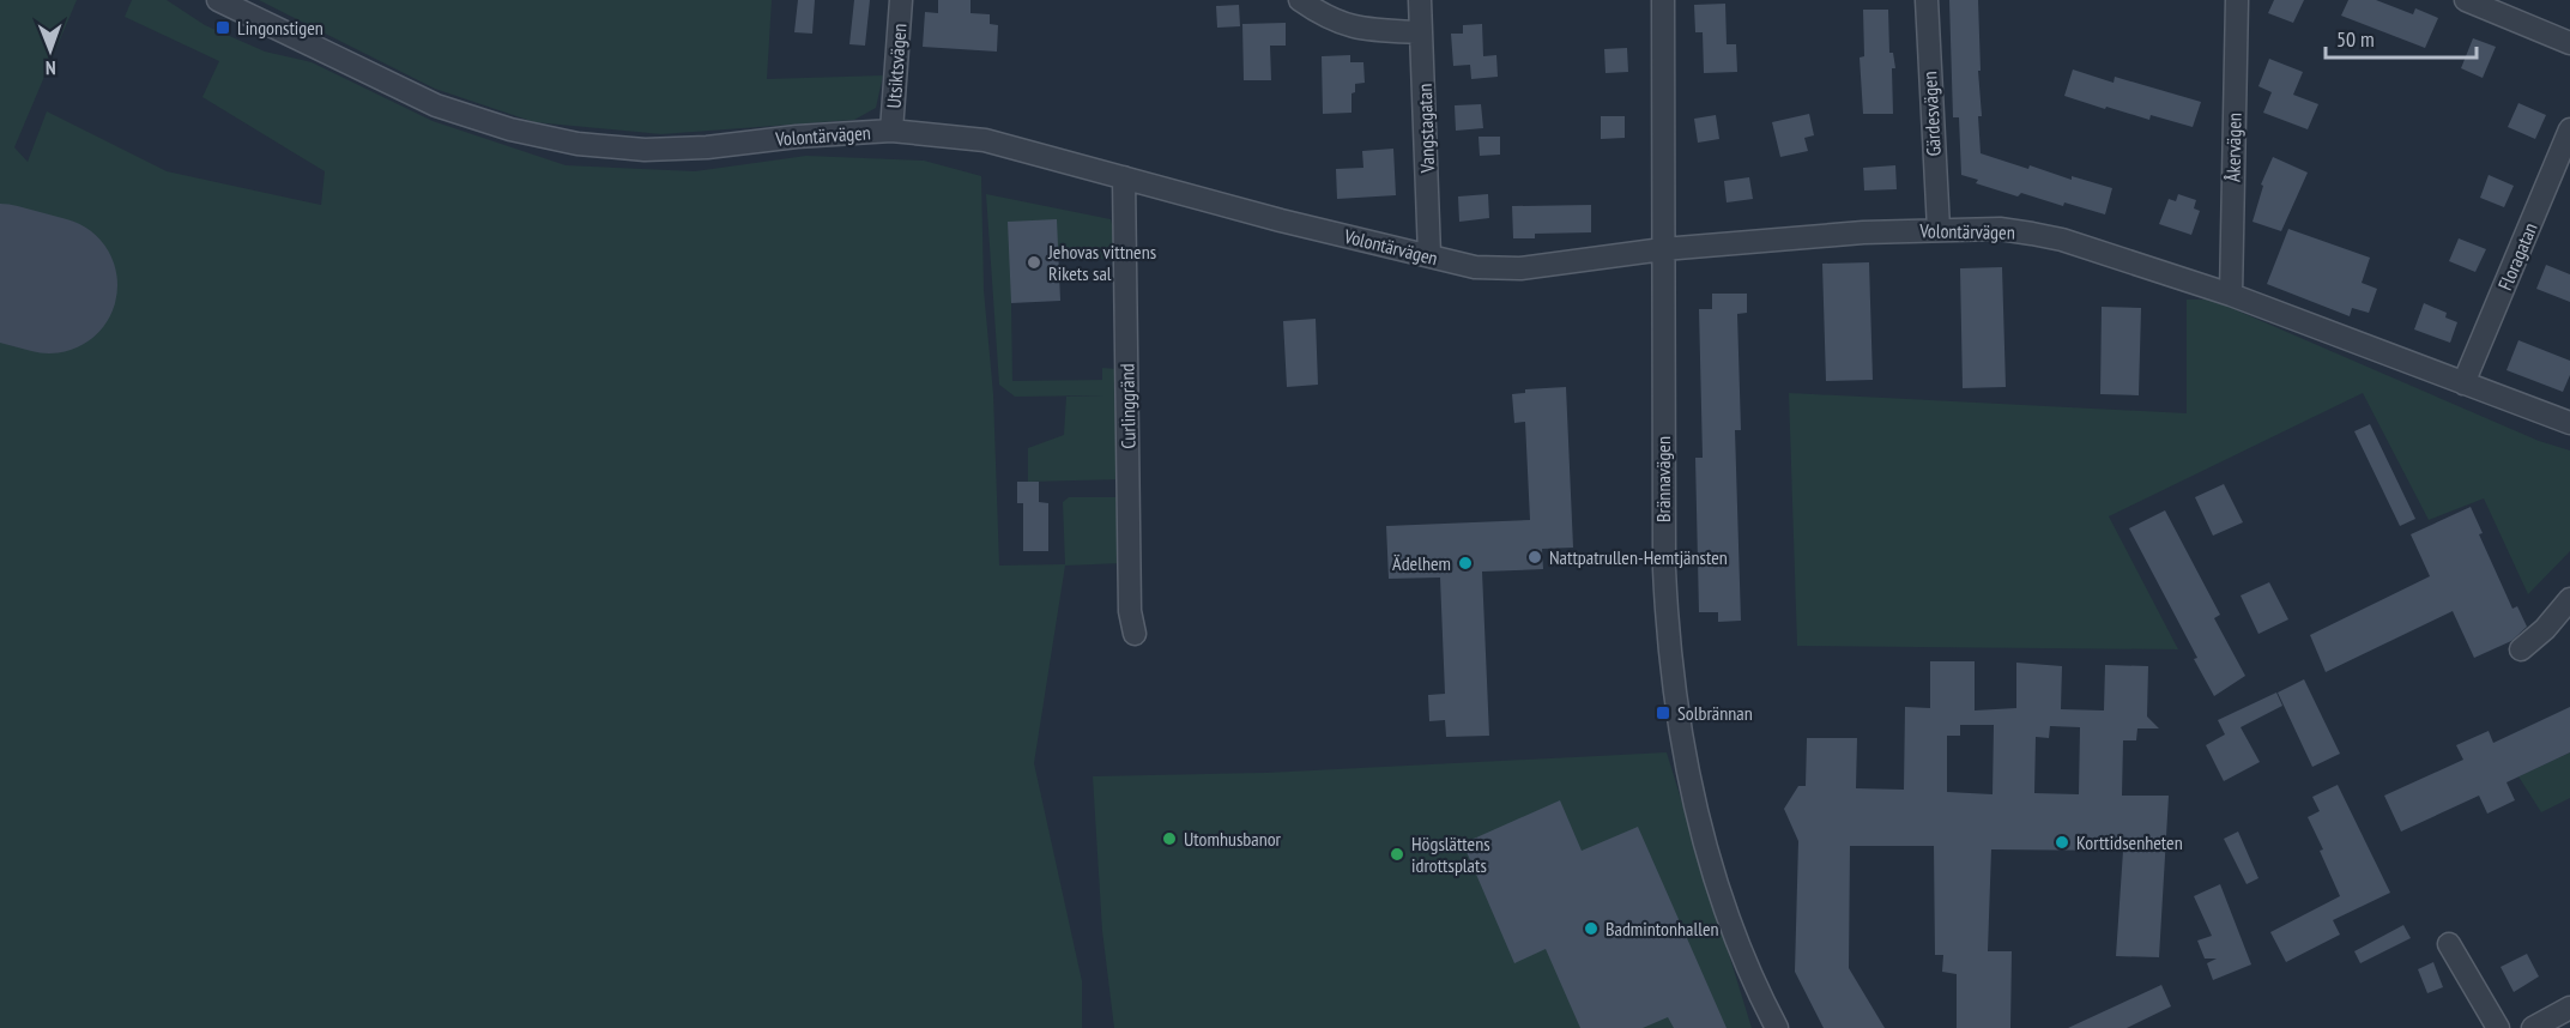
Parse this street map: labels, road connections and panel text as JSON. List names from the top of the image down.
{
  "streets": {
    "street": [
      "Utsiktsvägen",
      "Gärdesvägen",
      "Vangstagatan",
      "Volontärvägen",
      "Åkervägen",
      "Floragatan",
      "Curlinggränd",
      "Brännavägen"
    ]
  },
  "crossings": [
    ["Utsiktsvägen", "Volontärvägen"],
    ["Gärdesvägen", "Volontärvägen"],
    ["Vangstagatan", "Volontärvägen"],
    ["Volontärvägen", "Åkervägen"],
    ["Volontärvägen", "Floragatan"],
    ["Volontärvägen", "Curlinggränd"],
    ["Volontärvägen", "Brännavägen"]
  ],
  "places": {
    "transit": ["Lingonstigen", "Solbrännan"],
    "other": [
      "Jehovas vittnens Rikets sal",
      "Nattpatrullen-Hemtjänsten",
      "Ädelhem",
      "Utomhusbanor",
      "Korttidsenheten",
      "Högslättens idrottsplats",
      "Badmintonhallen"
    ]
  },
  "scale_bar": "50 m",
  "north": "bottom"
}
